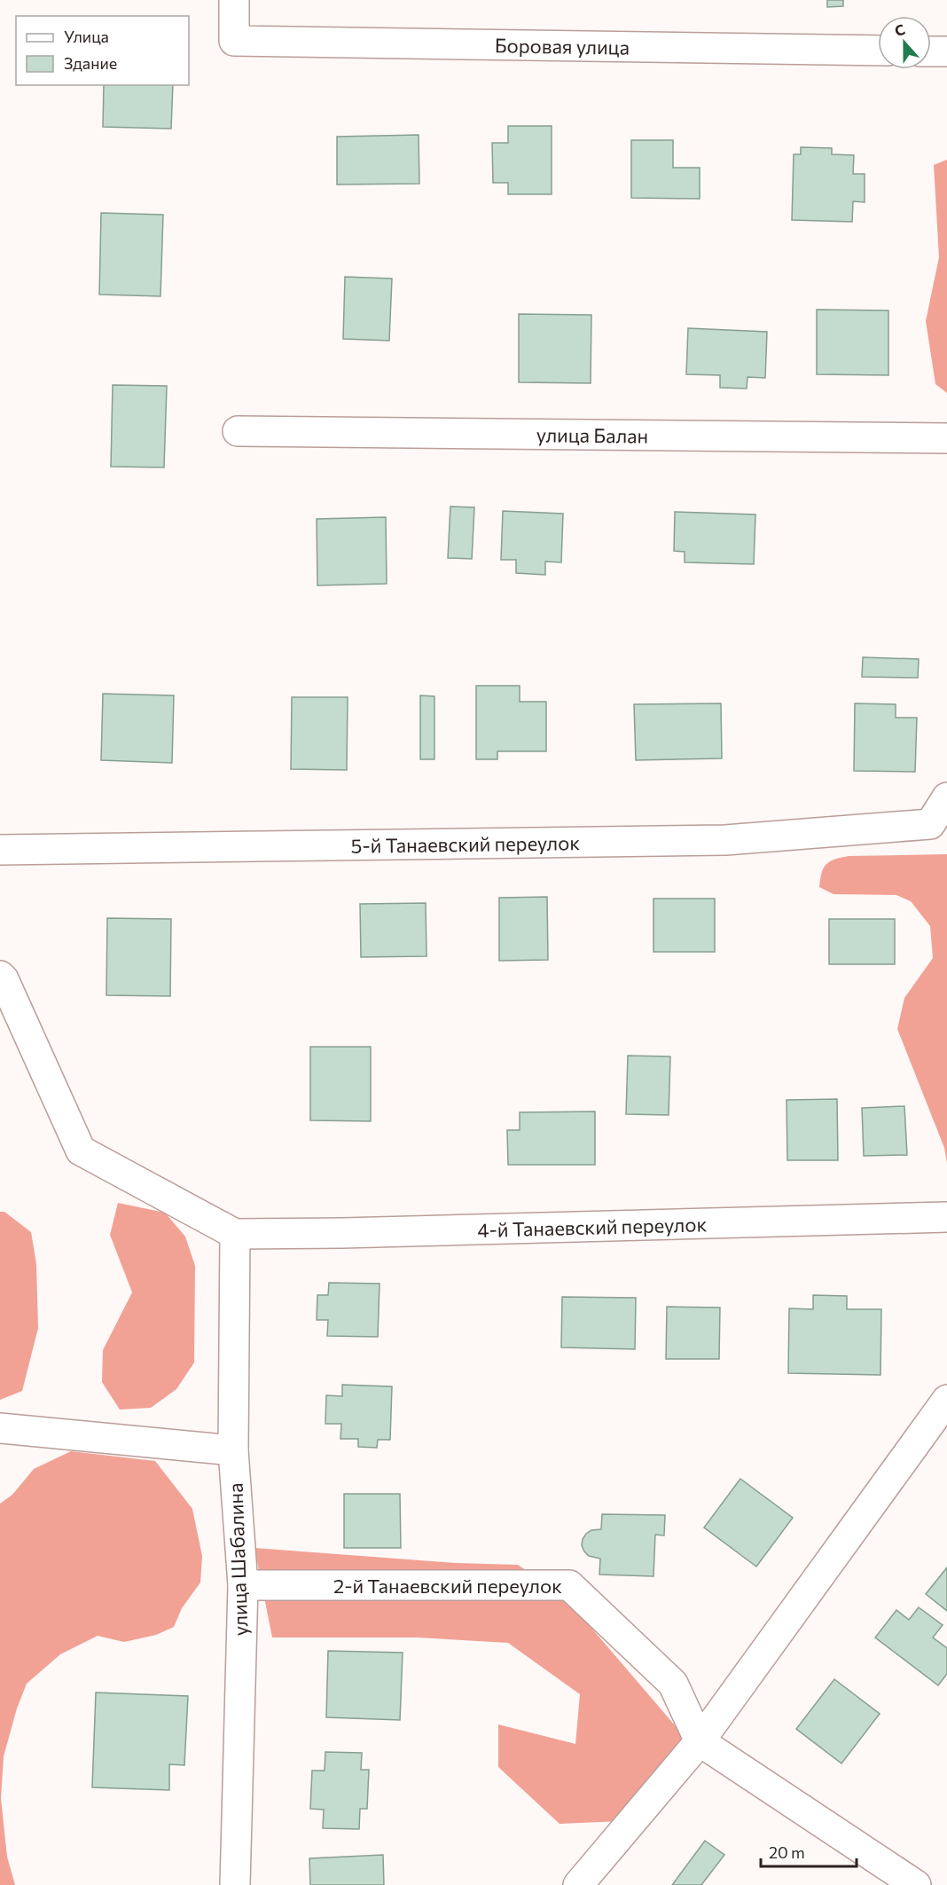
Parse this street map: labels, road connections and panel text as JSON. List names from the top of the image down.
{
  "streets": {
    "street": [
      "Боровая улица",
      "улица Балан",
      "5-й Танаевский переулок",
      "4-й Танаевский переулок",
      "улица Шабалина",
      "2-й Танаевский переулок"
    ]
  },
  "crossings": [
    ["4-й Танаевский переулок", "улица Шабалина"],
    ["улица Шабалина", "2-й Танаевский переулок"]
  ],
  "legend": ["Улица", "Здание"],
  "scale_bar": "20 m",
  "north": "top"
}
